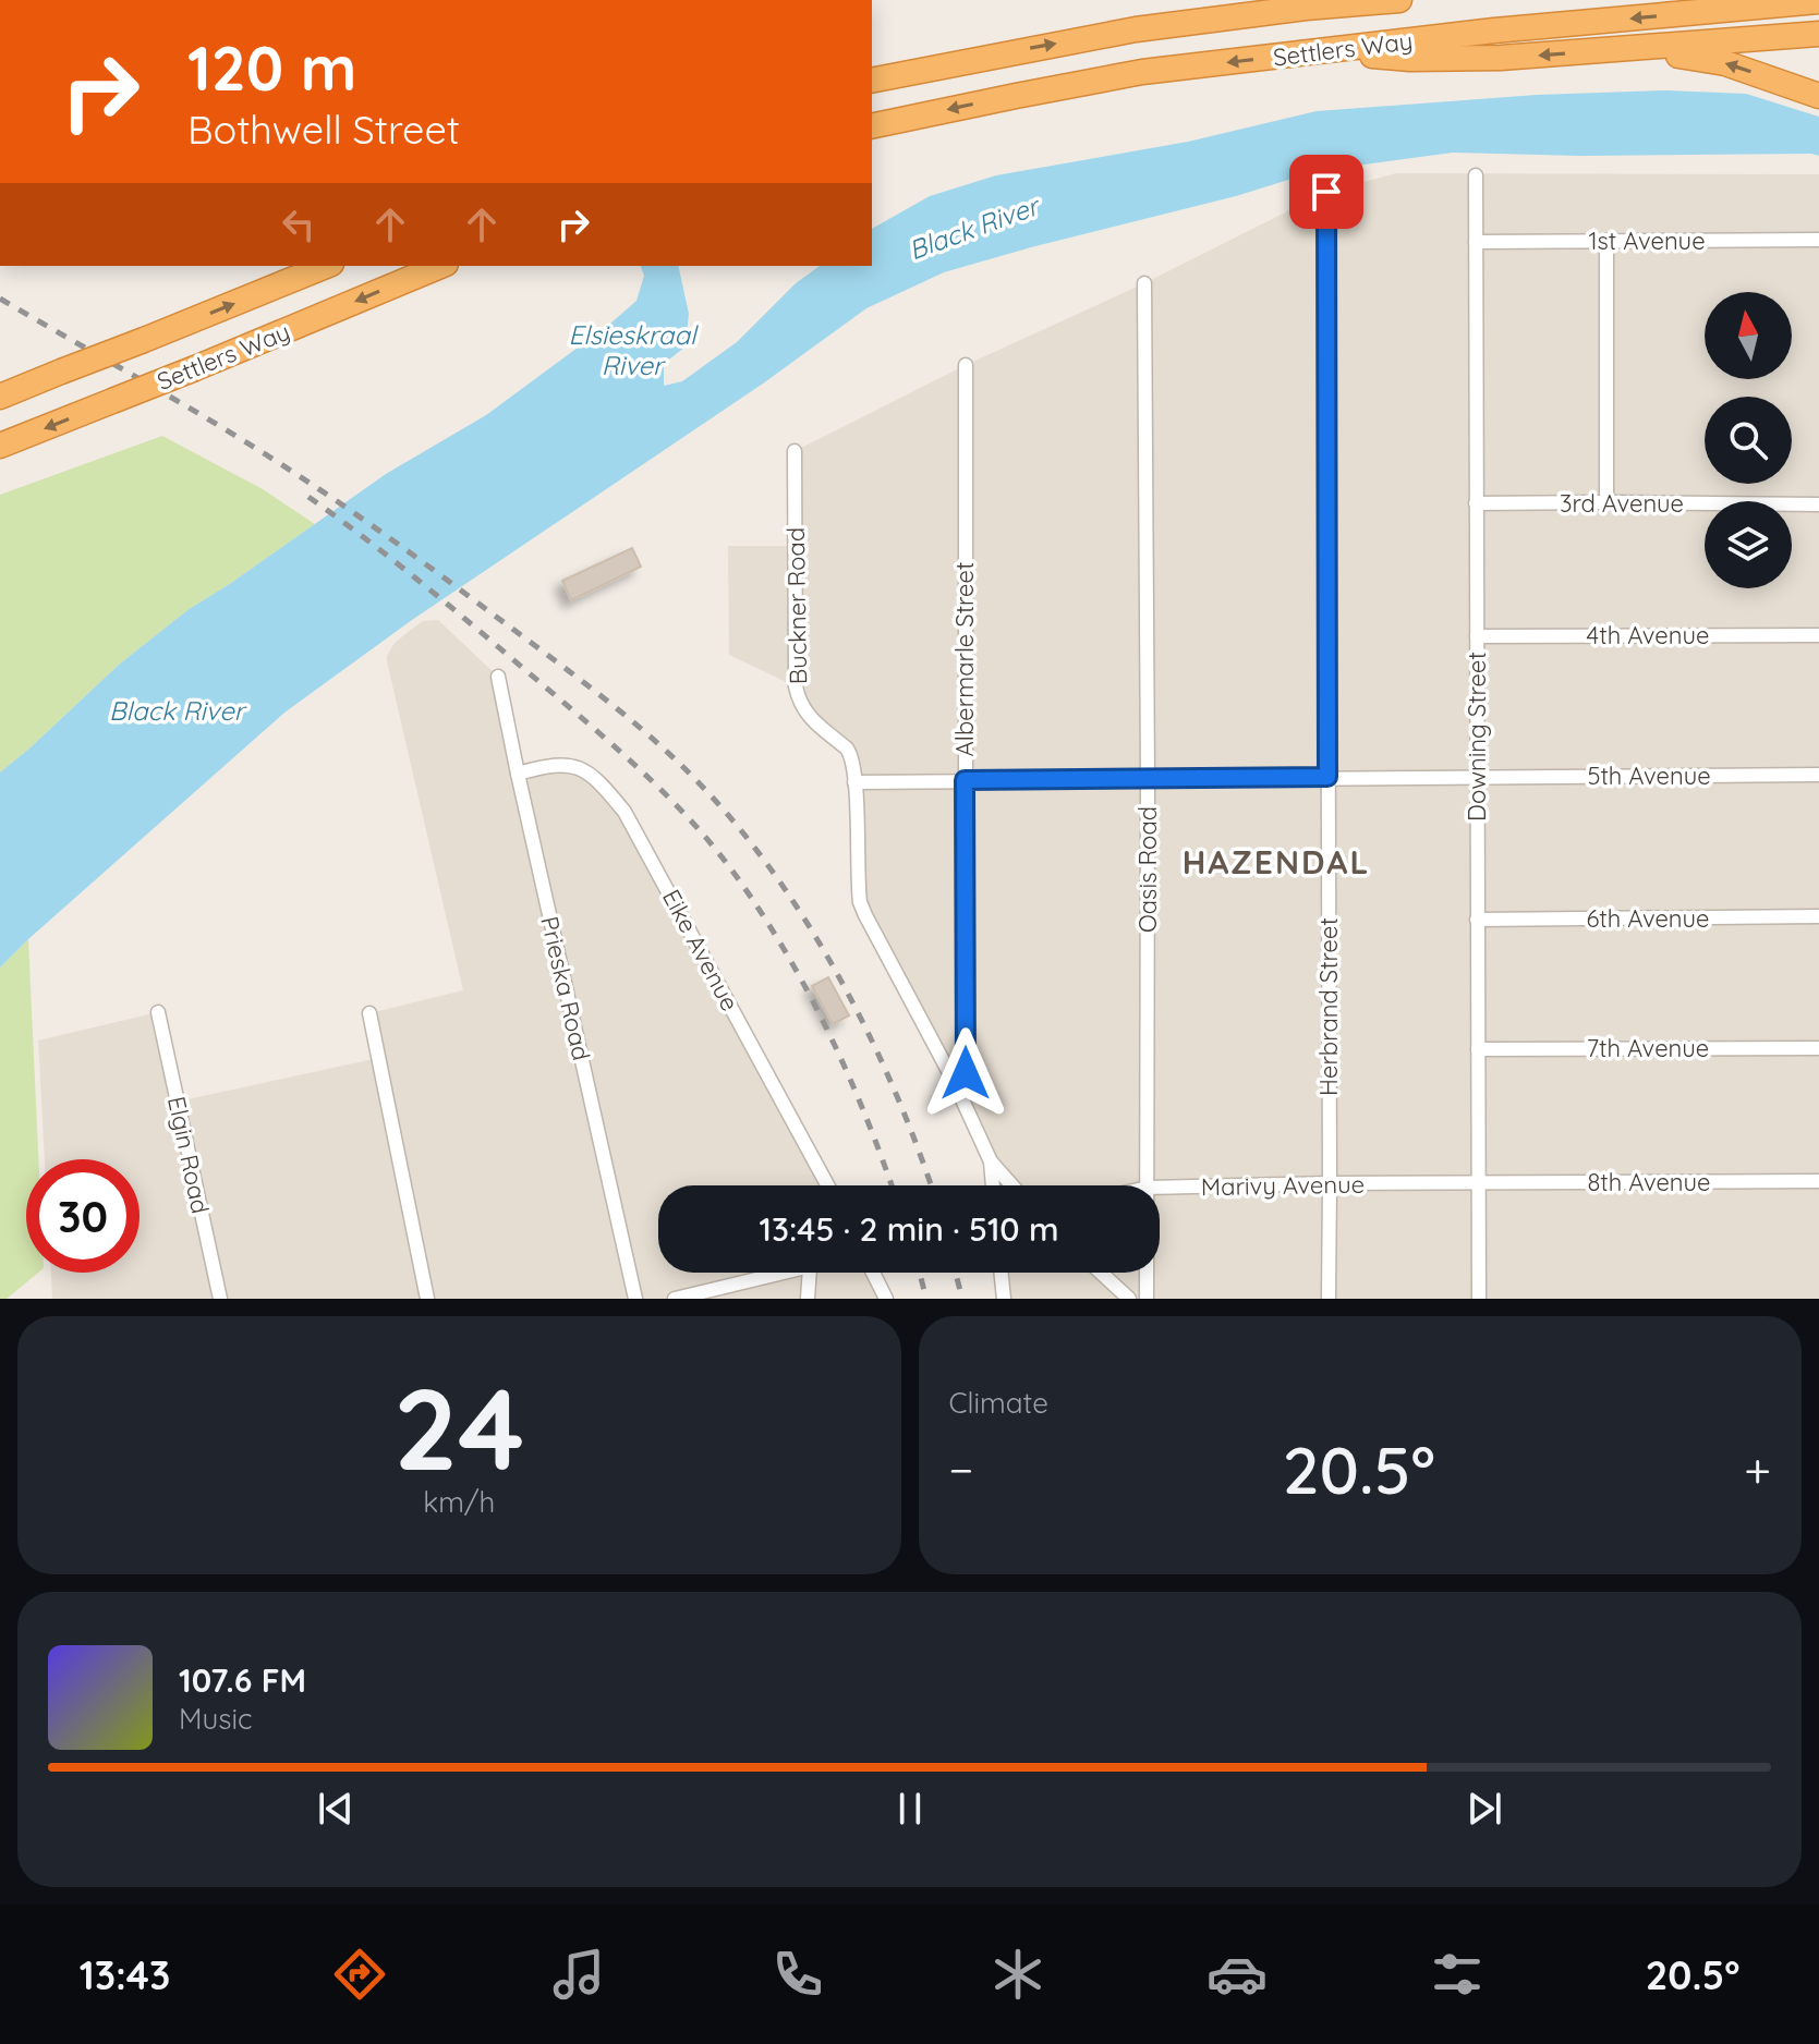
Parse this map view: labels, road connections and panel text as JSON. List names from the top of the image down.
{
  "streets": {
    "highway": ["Settlers Way"],
    "street": [
      "1st Avenue",
      "3rd Avenue",
      "Buckner Road",
      "4th Avenue",
      "Albermarle Street",
      "Downing Street",
      "5th Avenue",
      "Oasis Road",
      "6th Avenue",
      "Eike Avenue",
      "Prieska Road",
      "Herbrand Street",
      "7th Avenue",
      "Elgin Road",
      "8th Avenue",
      "Marivy Avenue"
    ]
  },
  "crossings": [
    ["1st Avenue", "Downing Street"],
    ["3rd Avenue", "Downing Street"],
    ["Buckner Road", "Albermarle Street"],
    ["Buckner Road", "5th Avenue"],
    ["4th Avenue", "Downing Street"],
    ["Albermarle Street", "5th Avenue"],
    ["Downing Street", "5th Avenue"],
    ["Downing Street", "6th Avenue"],
    ["Downing Street", "7th Avenue"],
    ["Downing Street", "8th Avenue"],
    ["Downing Street", "Marivy Avenue"],
    ["5th Avenue", "Oasis Road"],
    ["5th Avenue", "Herbrand Street"],
    ["Eike Avenue", "Prieska Road"],
    ["Herbrand Street", "Marivy Avenue"],
    ["8th Avenue", "Marivy Avenue"]
  ],
  "districts": ["HAZENDAL"],
  "water": ["Black River", "Elsieskraal River"],
  "north": "top",
  "page": {
    "turn": ["120 m", "Bothwell Street"],
    "limit": "30",
    "trip": "13:45 · 2 min · 510 m",
    "tile": [
      ["24", "km/h"],
      "Climate"
    ],
    "heat": ["−", "20.5°", "+"],
    "song": ["107.6 FM", "Music"],
    "tabs": ["13:43", "20.5°"]
  }
}
